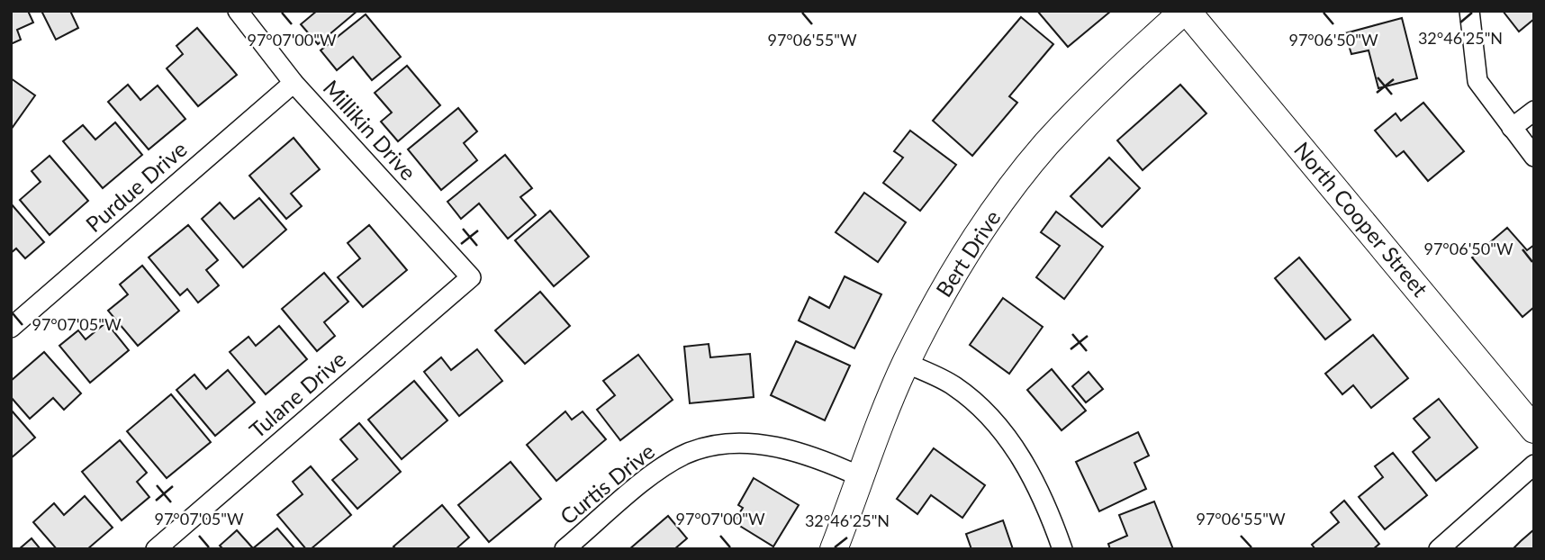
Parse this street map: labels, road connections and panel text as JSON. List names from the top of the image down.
{
  "streets": {
    "street": [
      "Millikin Drive",
      "Purdue Drive",
      "North Cooper Street",
      "Bert Drive",
      "Tulane Drive",
      "Curtis Drive"
    ]
  },
  "crossings": [
    ["Millikin Drive", "Purdue Drive"],
    ["Millikin Drive", "Tulane Drive"],
    ["North Cooper Street", "Bert Drive"],
    ["Bert Drive", "Curtis Drive"]
  ],
  "coordinates": [
    "32°46'25\"N",
    "97°07'00\"W",
    "97°06'55\"W",
    "97°06'50\"W",
    "97°07'05\"W"
  ]
}
